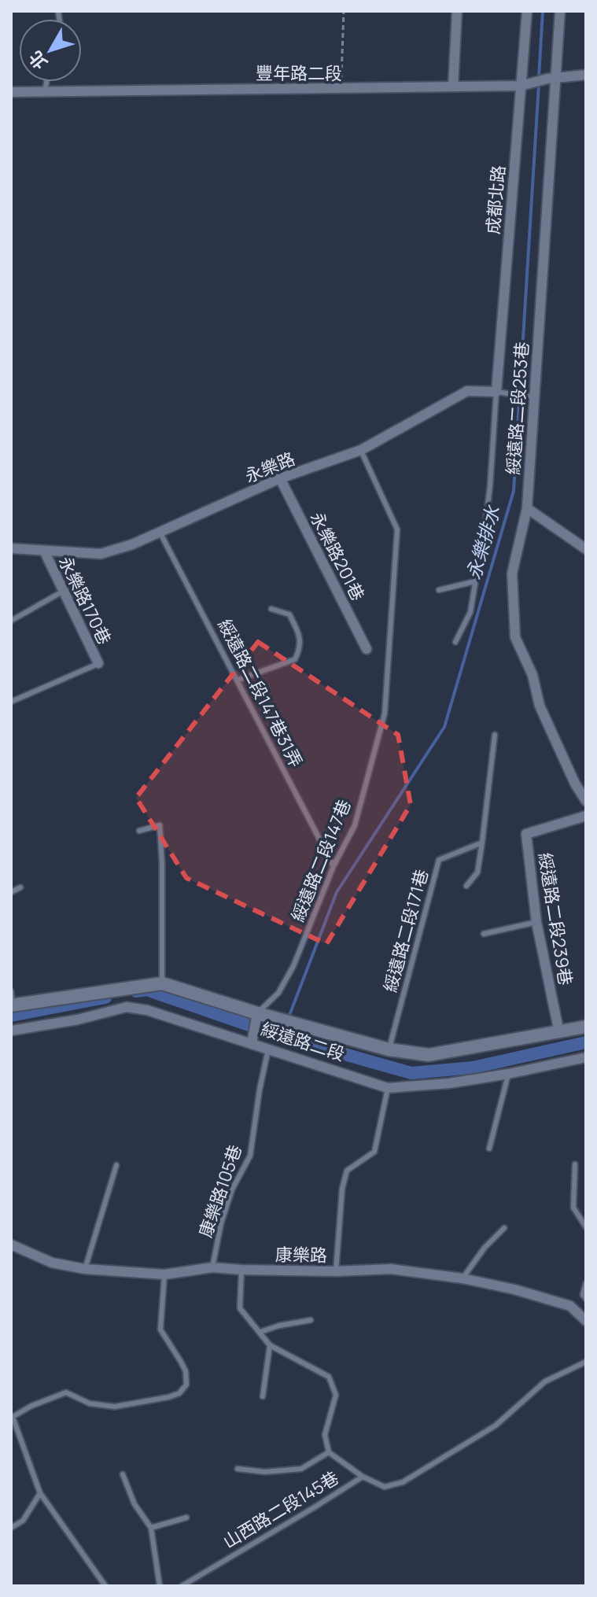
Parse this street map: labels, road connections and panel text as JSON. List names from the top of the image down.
{
  "streets": {
    "street": [
      "豐年路二段",
      "成都北路",
      "綏遠路二段253巷",
      "永樂路",
      "永樂路201巷",
      "永樂路170巷",
      "綏遠路二段239巷",
      "綏遠路二段",
      "康樂路"
    ],
    "lane": [
      "綏遠路二段147巷31弄",
      "綏遠路二段147巷",
      "綏遠路二段171巷",
      "康樂路105巷",
      "山西路二段145巷"
    ]
  },
  "crossings": [
    ["豐年路二段", "成都北路"],
    ["豐年路二段", "綏遠路二段253巷"],
    ["成都北路", "永樂路"],
    ["綏遠路二段253巷", "永樂路"],
    ["永樂路", "永樂路201巷"],
    ["永樂路", "永樂路170巷"],
    ["永樂路", "綏遠路二段147巷31弄"],
    ["永樂路", "綏遠路二段147巷"],
    ["綏遠路二段147巷31弄", "綏遠路二段147巷"],
    ["綏遠路二段147巷", "綏遠路二段"],
    ["綏遠路二段239巷", "綏遠路二段"],
    ["綏遠路二段171巷", "綏遠路二段"],
    ["綏遠路二段", "康樂路105巷"],
    ["康樂路105巷", "康樂路"]
  ],
  "water": ["永樂排水"],
  "north": "bottom left"
}
